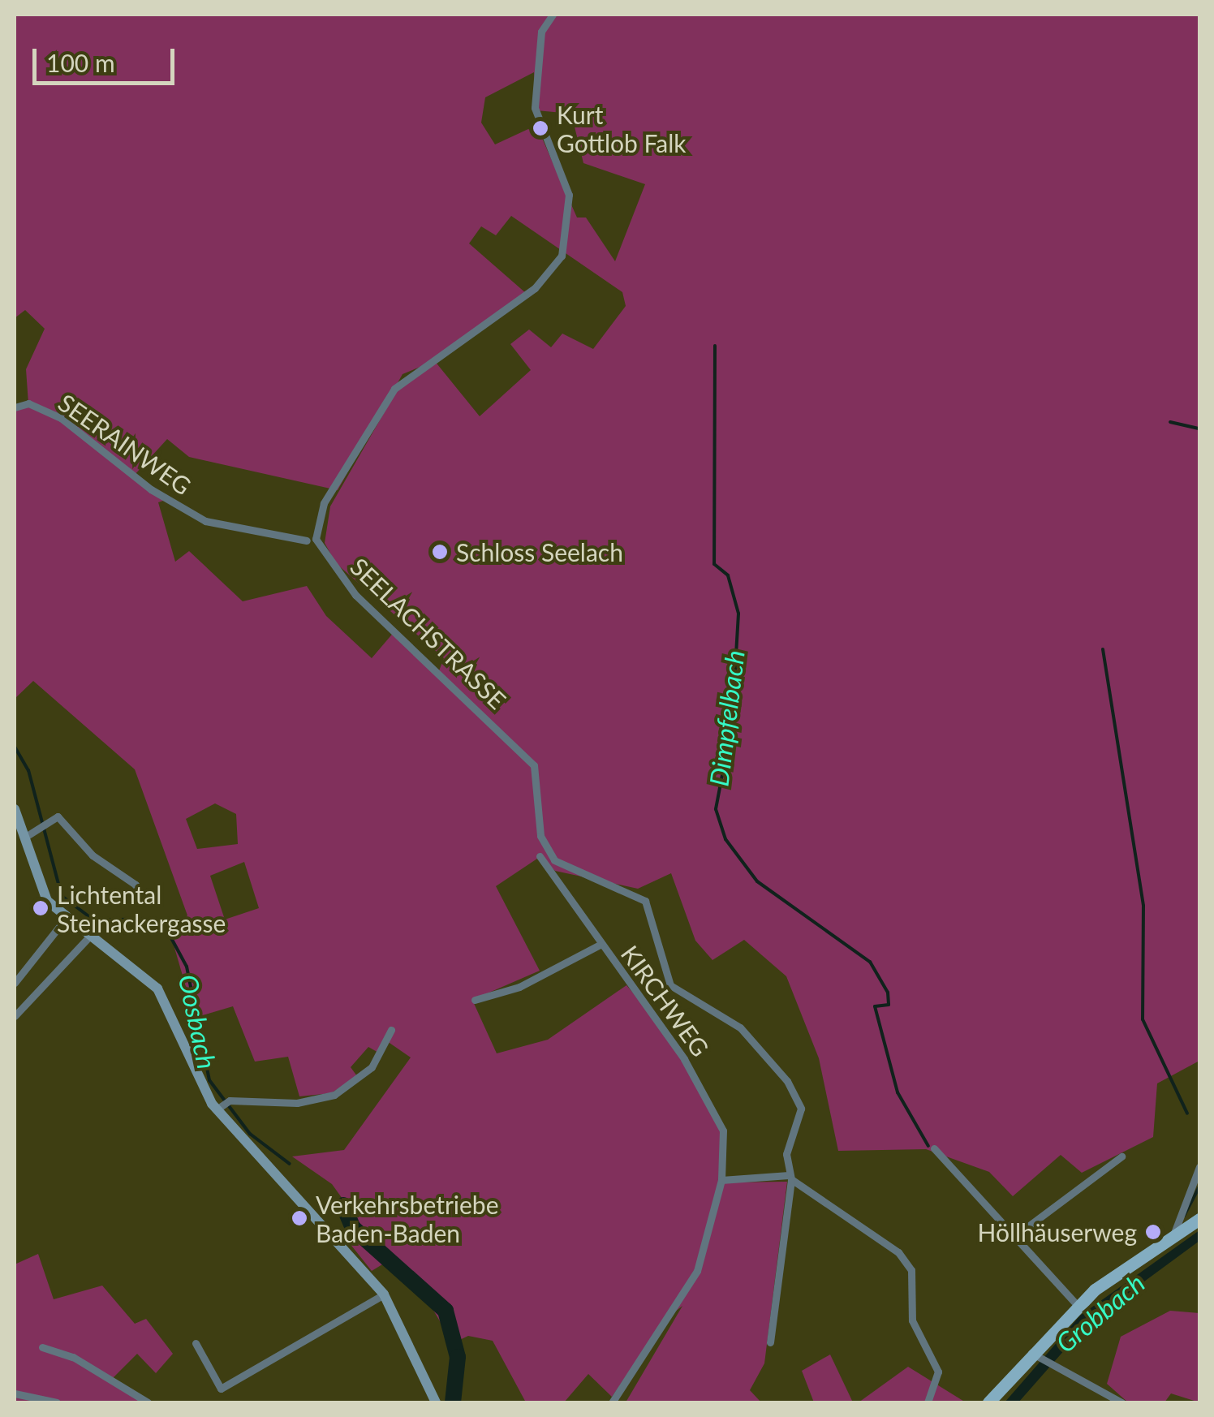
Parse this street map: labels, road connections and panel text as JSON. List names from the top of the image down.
{
  "streets": {
    "street": ["SEERAINWEG", "SEELACHSTRASSE", "KIRCHWEG"]
  },
  "water": ["Dimpfelbach", "Oosbach", "Grobbach"],
  "places": [
    "Kurt Gottlob Falk",
    "Schloss Seelach",
    "Lichtental Steinackergasse",
    "Verkehrsbetriebe Baden-Baden",
    "Höllhäuserweg"
  ],
  "scale_bar": "100 m"
}
